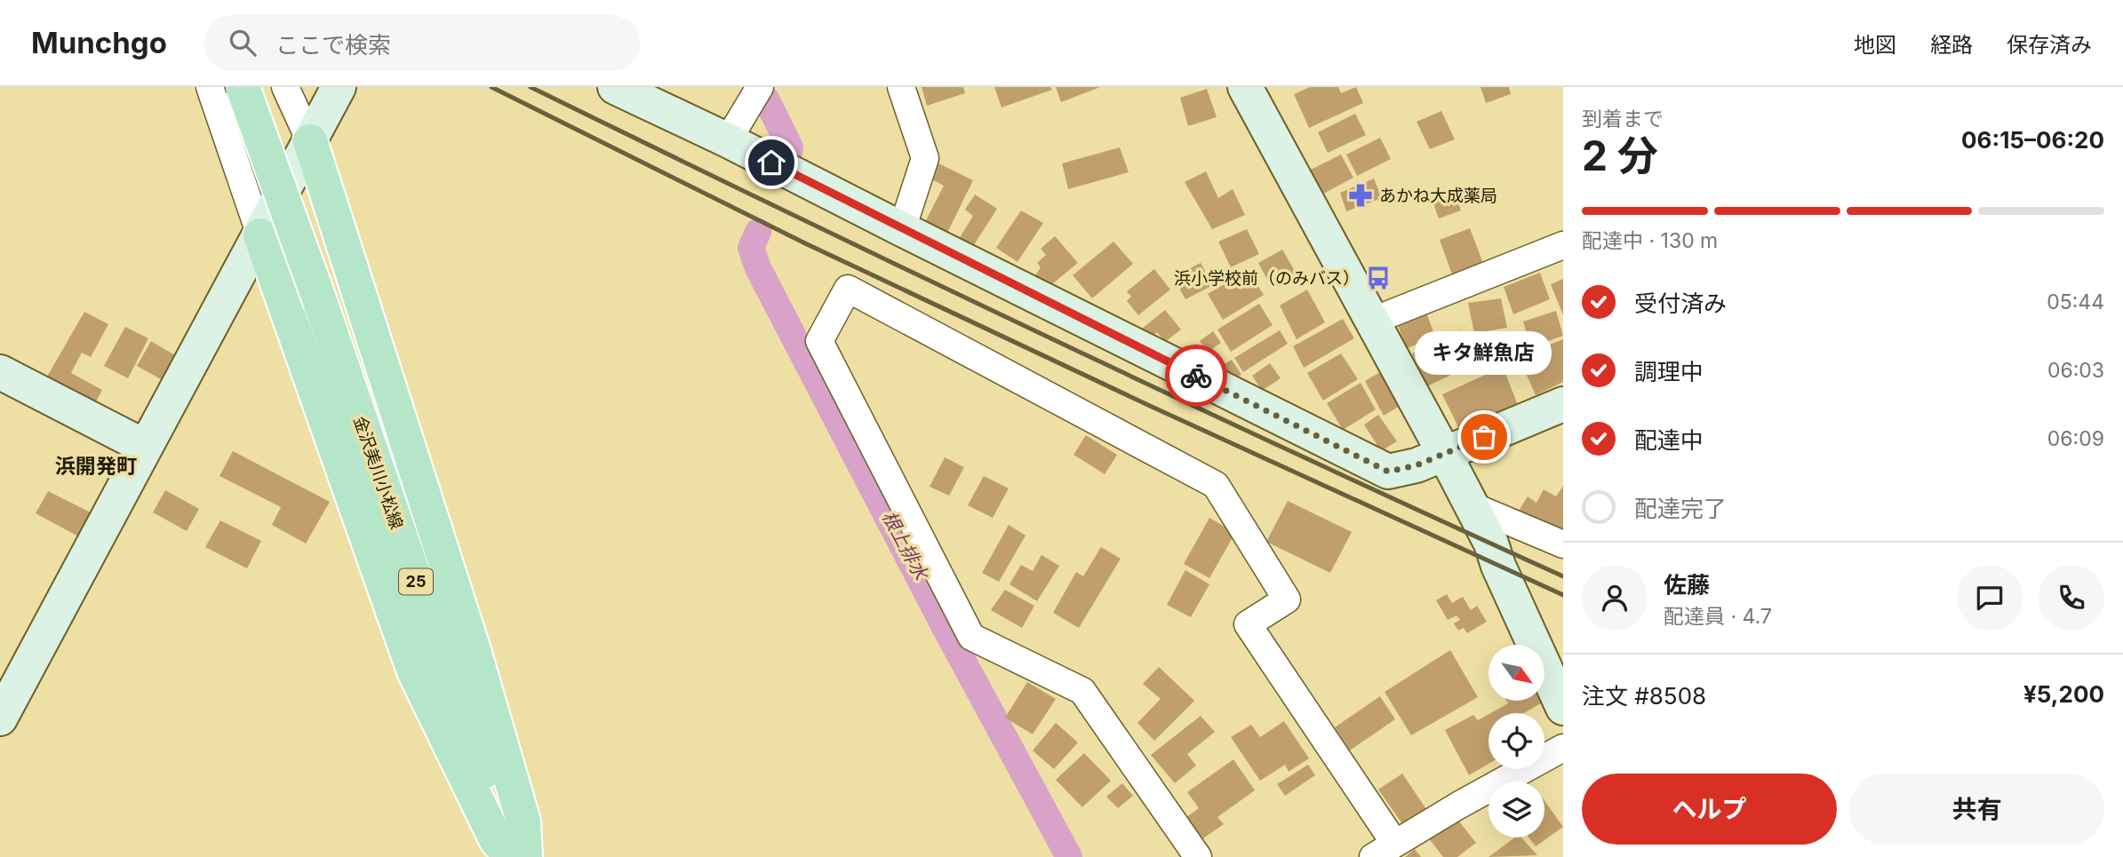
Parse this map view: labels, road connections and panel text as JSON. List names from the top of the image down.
{
  "streets": {
    "main road": ["金沢美川小松線", "25"]
  },
  "districts": ["浜開発町"],
  "water": ["根上排水"],
  "places": {
    "pharmacy": ["あかね大成薬局"],
    "bus stop": ["浜小学校前（のみバス）"],
    "other": ["キタ鮮魚店"]
  },
  "north": "bottom right",
  "page": {
    "header": "Munchgo",
    "search": "ここで検索",
    "nav": ["地図", "経路", "保存済み"],
    "heading": ["2 分", "到着まで", "06:15–06:20"],
    "panel": [
      "佐藤",
      "配達員 · 4.7",
      "注文 #8508",
      "¥5,200"
    ],
    "bar": "配達中 · 130 m",
    "list": [
      ["受付済み", "05:44"],
      ["調理中", "06:03"],
      ["配達中", "06:09"],
      "配達完了"
    ],
    "bubble": "キタ鮮魚店",
    "buttons": ["ヘルプ", "共有"]
  }
}
